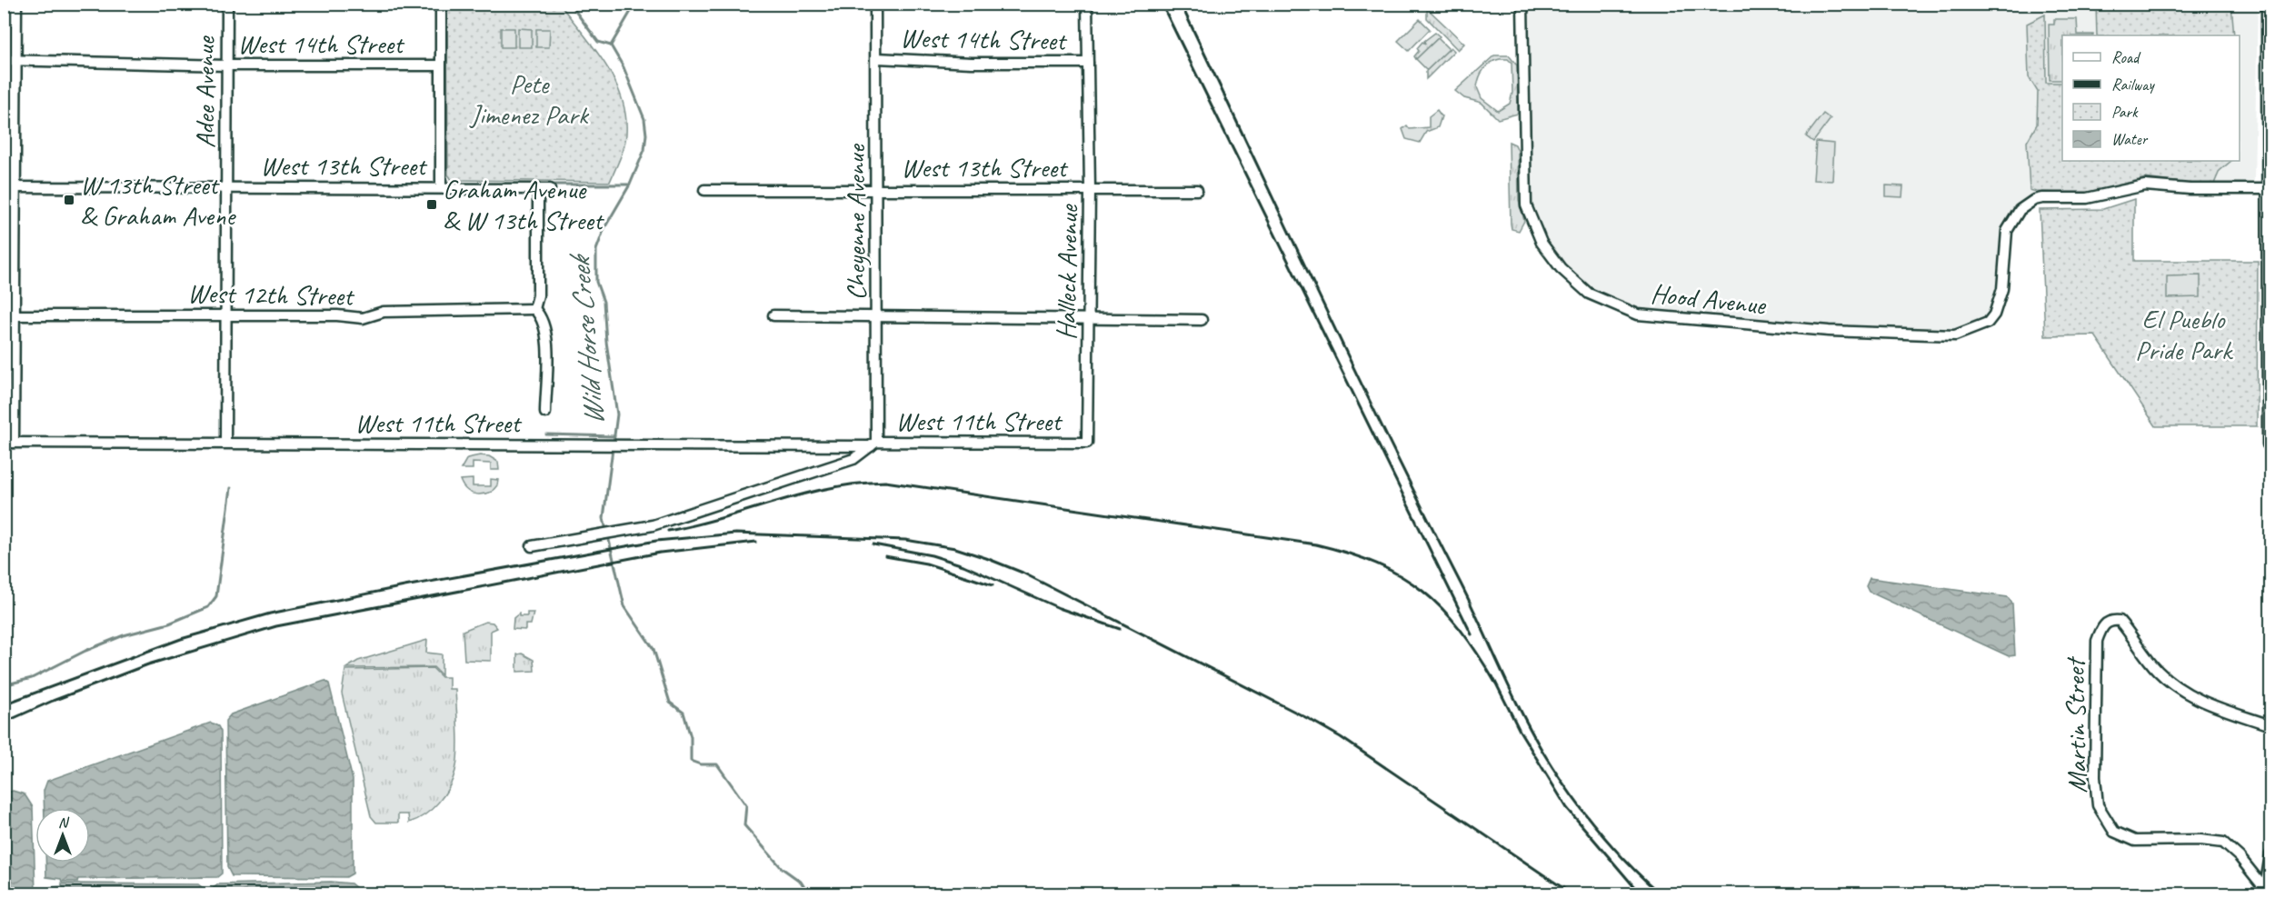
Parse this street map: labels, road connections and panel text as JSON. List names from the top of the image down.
{
  "streets": {
    "street": [
      "West 14th Street",
      "Adee Avenue",
      "West 13th Street",
      "Cheyenne Avenue",
      "Halleck Avenue",
      "West 12th Street",
      "Hood Avenue",
      "West 11th Street",
      "Martin Street"
    ]
  },
  "crossings": [
    ["West 14th Street", "Adee Avenue"],
    ["West 14th Street", "Cheyenne Avenue"],
    ["West 14th Street", "Halleck Avenue"],
    ["Adee Avenue", "West 13th Street"],
    ["Adee Avenue", "West 12th Street"],
    ["Adee Avenue", "West 11th Street"],
    ["West 13th Street", "Cheyenne Avenue"],
    ["West 13th Street", "Halleck Avenue"],
    ["Cheyenne Avenue", "West 11th Street"],
    ["Halleck Avenue", "West 11th Street"]
  ],
  "water": ["Wild Horse Creek"],
  "parks": ["Pete Jimenez Park", "El Pueblo Pride Park"],
  "places": {
    "transit": ["W 13th Street & Graham Avene", "Graham Avenue & W 13th Street"]
  },
  "legend": [
    "Road",
    "Railway",
    "Park",
    "Water"
  ],
  "north": "top"
}
